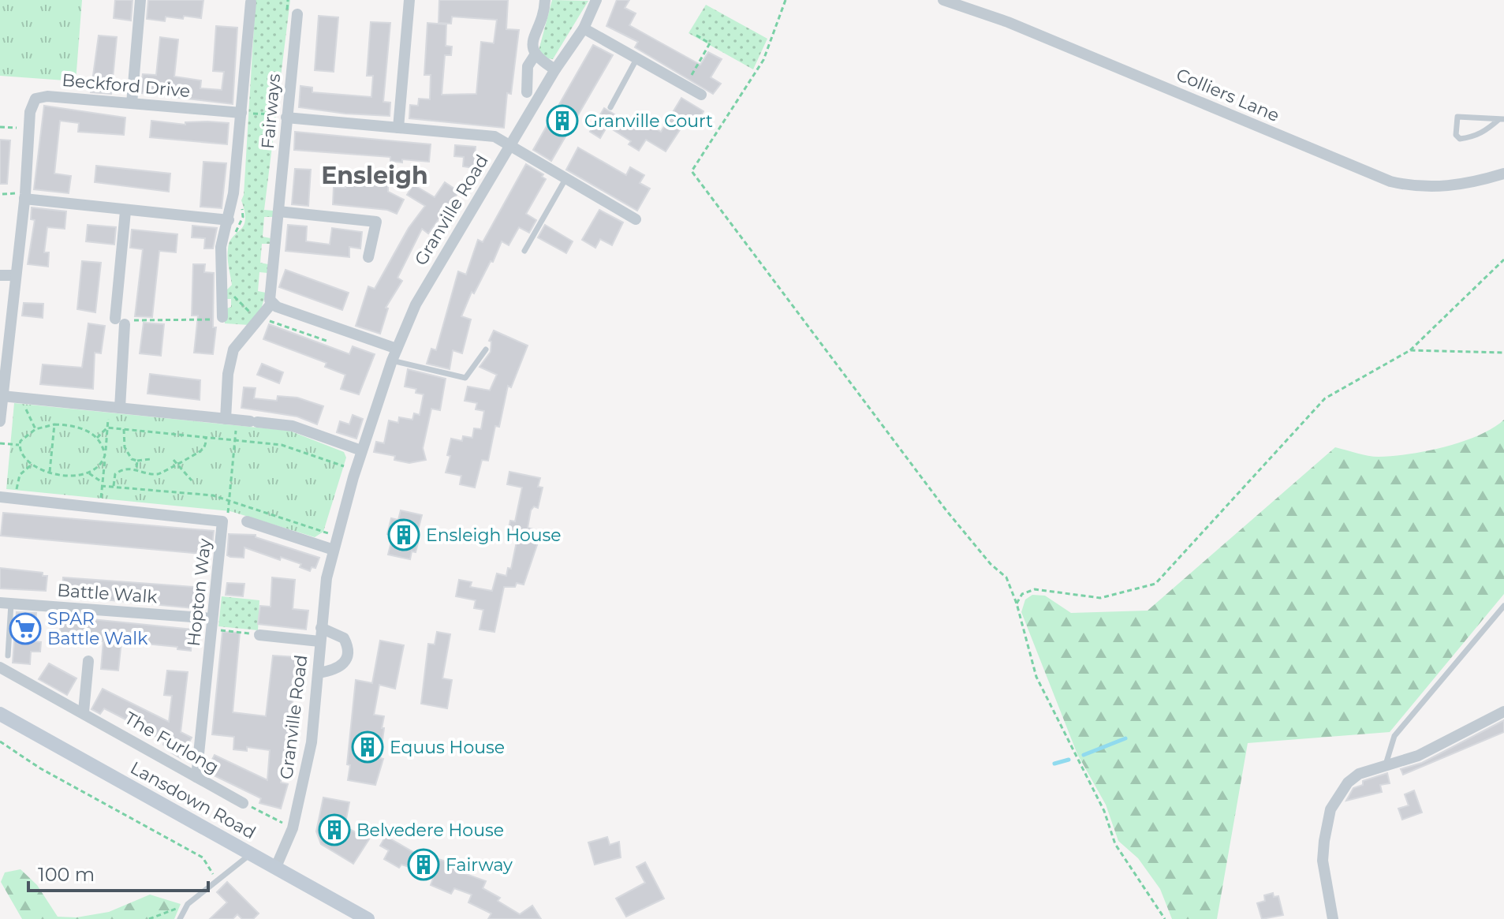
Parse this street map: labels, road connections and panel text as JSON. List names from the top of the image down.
{
  "streets": {
    "street": [
      "Beckford Drive",
      "Colliers Lane",
      "Fairways",
      "Granville Road",
      "Hopton Way",
      "Battle Walk",
      "The Furlong",
      "Lansdown Road"
    ]
  },
  "crossings": [
    ["Granville Road", "Lansdown Road"],
    ["Hopton Way", "Battle Walk"],
    ["Hopton Way", "The Furlong"]
  ],
  "districts": ["Ensleigh"],
  "places": {
    "building": [
      "Granville Court",
      "Ensleigh House",
      "Equus House",
      "Belvedere House",
      "Fairway"
    ],
    "supermarket": ["SPAR Battle Walk"]
  },
  "scale_bar": "100 m"
}
